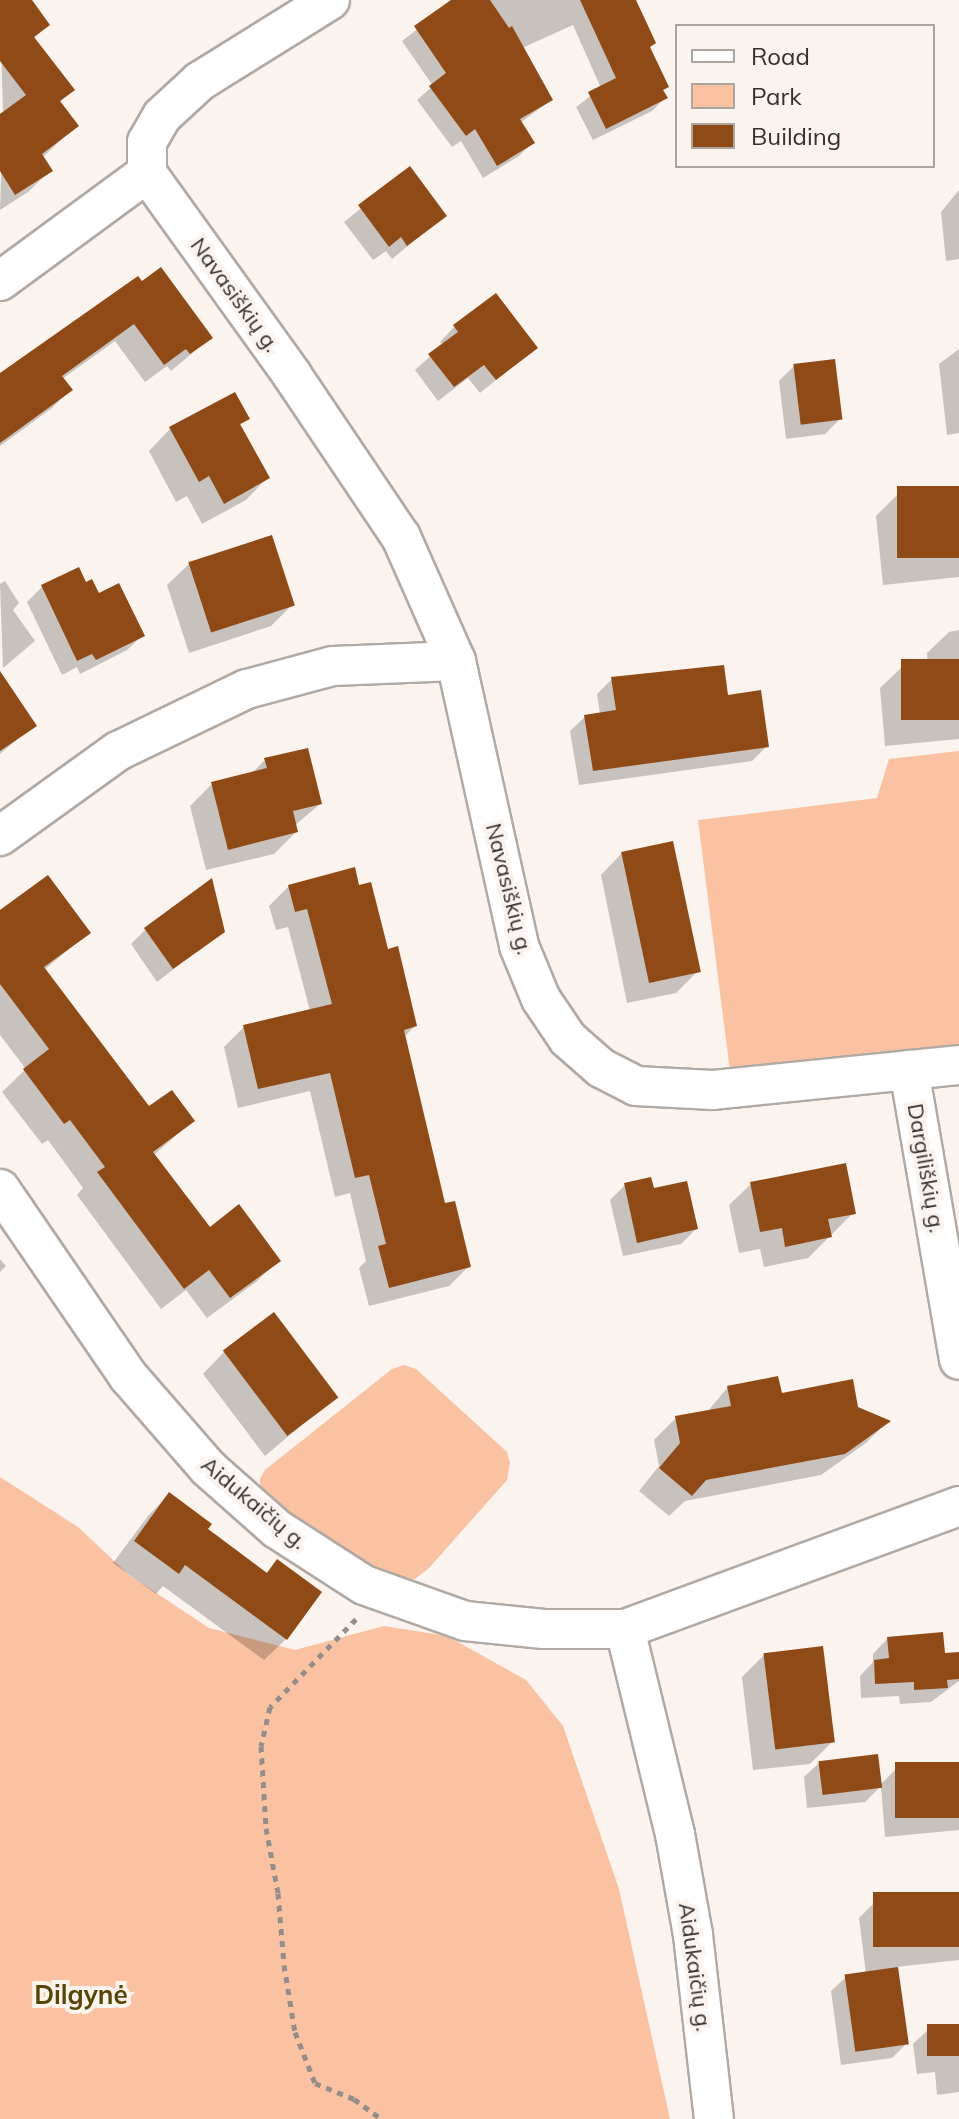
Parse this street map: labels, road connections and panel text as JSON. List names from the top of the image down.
{
  "streets": {
    "street": ["Navasiškių g.", "Dargiliškių g.", "Aidukaičių g."]
  },
  "crossings": [
    ["Navasiškių g.", "Dargiliškių g."]
  ],
  "districts": ["Dilgynė"],
  "legend": ["Road", "Park", "Building"]
}
